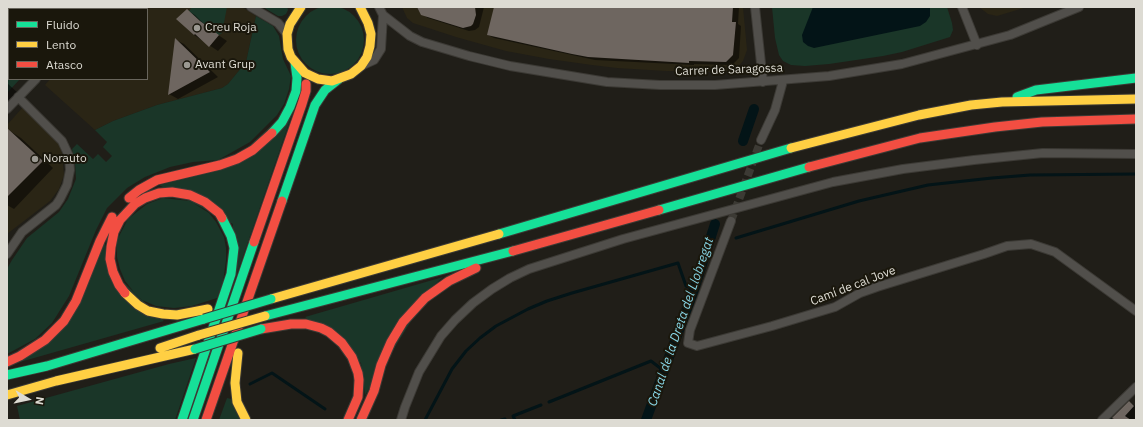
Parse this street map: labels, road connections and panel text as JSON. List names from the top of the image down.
{
  "streets": {
    "street": ["Carrer de Saragossa", "Camí de cal Jove"]
  },
  "water": ["Canal de la Dreta del Llobregat"],
  "places": ["Creu Roja", "Avant Grup", "Norauto"],
  "legend": ["Fluido", "Lento", "Atasco"],
  "north": "right"
}
